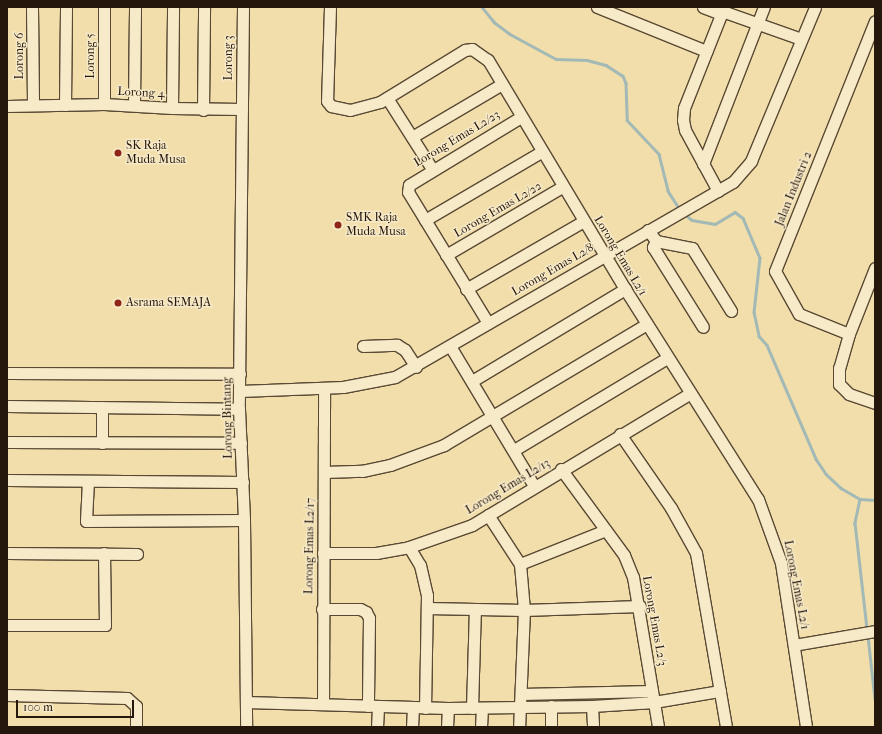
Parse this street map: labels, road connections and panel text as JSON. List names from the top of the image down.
{
  "streets": {
    "street": [
      "Lorong 6",
      "Lorong 5",
      "Lorong 3",
      "Lorong 4",
      "Lorong Emas L2/23",
      "Jalan Industri 2",
      "Lorong Emas L2/22",
      "Lorong Emas L2/1",
      "Lorong Emas L2/8",
      "Lorong Bintang",
      "Lorong Emas L2/13",
      "Lorong Emas L2/17",
      "Lorong Emas L2/3"
    ]
  },
  "crossings": [
    ["Lorong 6", "Lorong 4"],
    ["Lorong 5", "Lorong 4"],
    ["Lorong 3", "Lorong Bintang"],
    ["Lorong Emas L2/23", "Lorong Emas L2/1"],
    ["Lorong Emas L2/22", "Lorong Emas L2/1"],
    ["Lorong Emas L2/1", "Lorong Emas L2/8"],
    ["Lorong Emas L2/1", "Lorong Emas L2/13"],
    ["Lorong Emas L2/8", "Lorong Bintang"],
    ["Lorong Emas L2/8", "Lorong Emas L2/17"],
    ["Lorong Emas L2/13", "Lorong Emas L2/17"],
    ["Lorong Emas L2/13", "Lorong Emas L2/3"]
  ],
  "places": ["SK Raja Muda Musa", "SMK Raja Muda Musa", "Asrama SEMAJA"],
  "scale_bar": "100 m"
}
